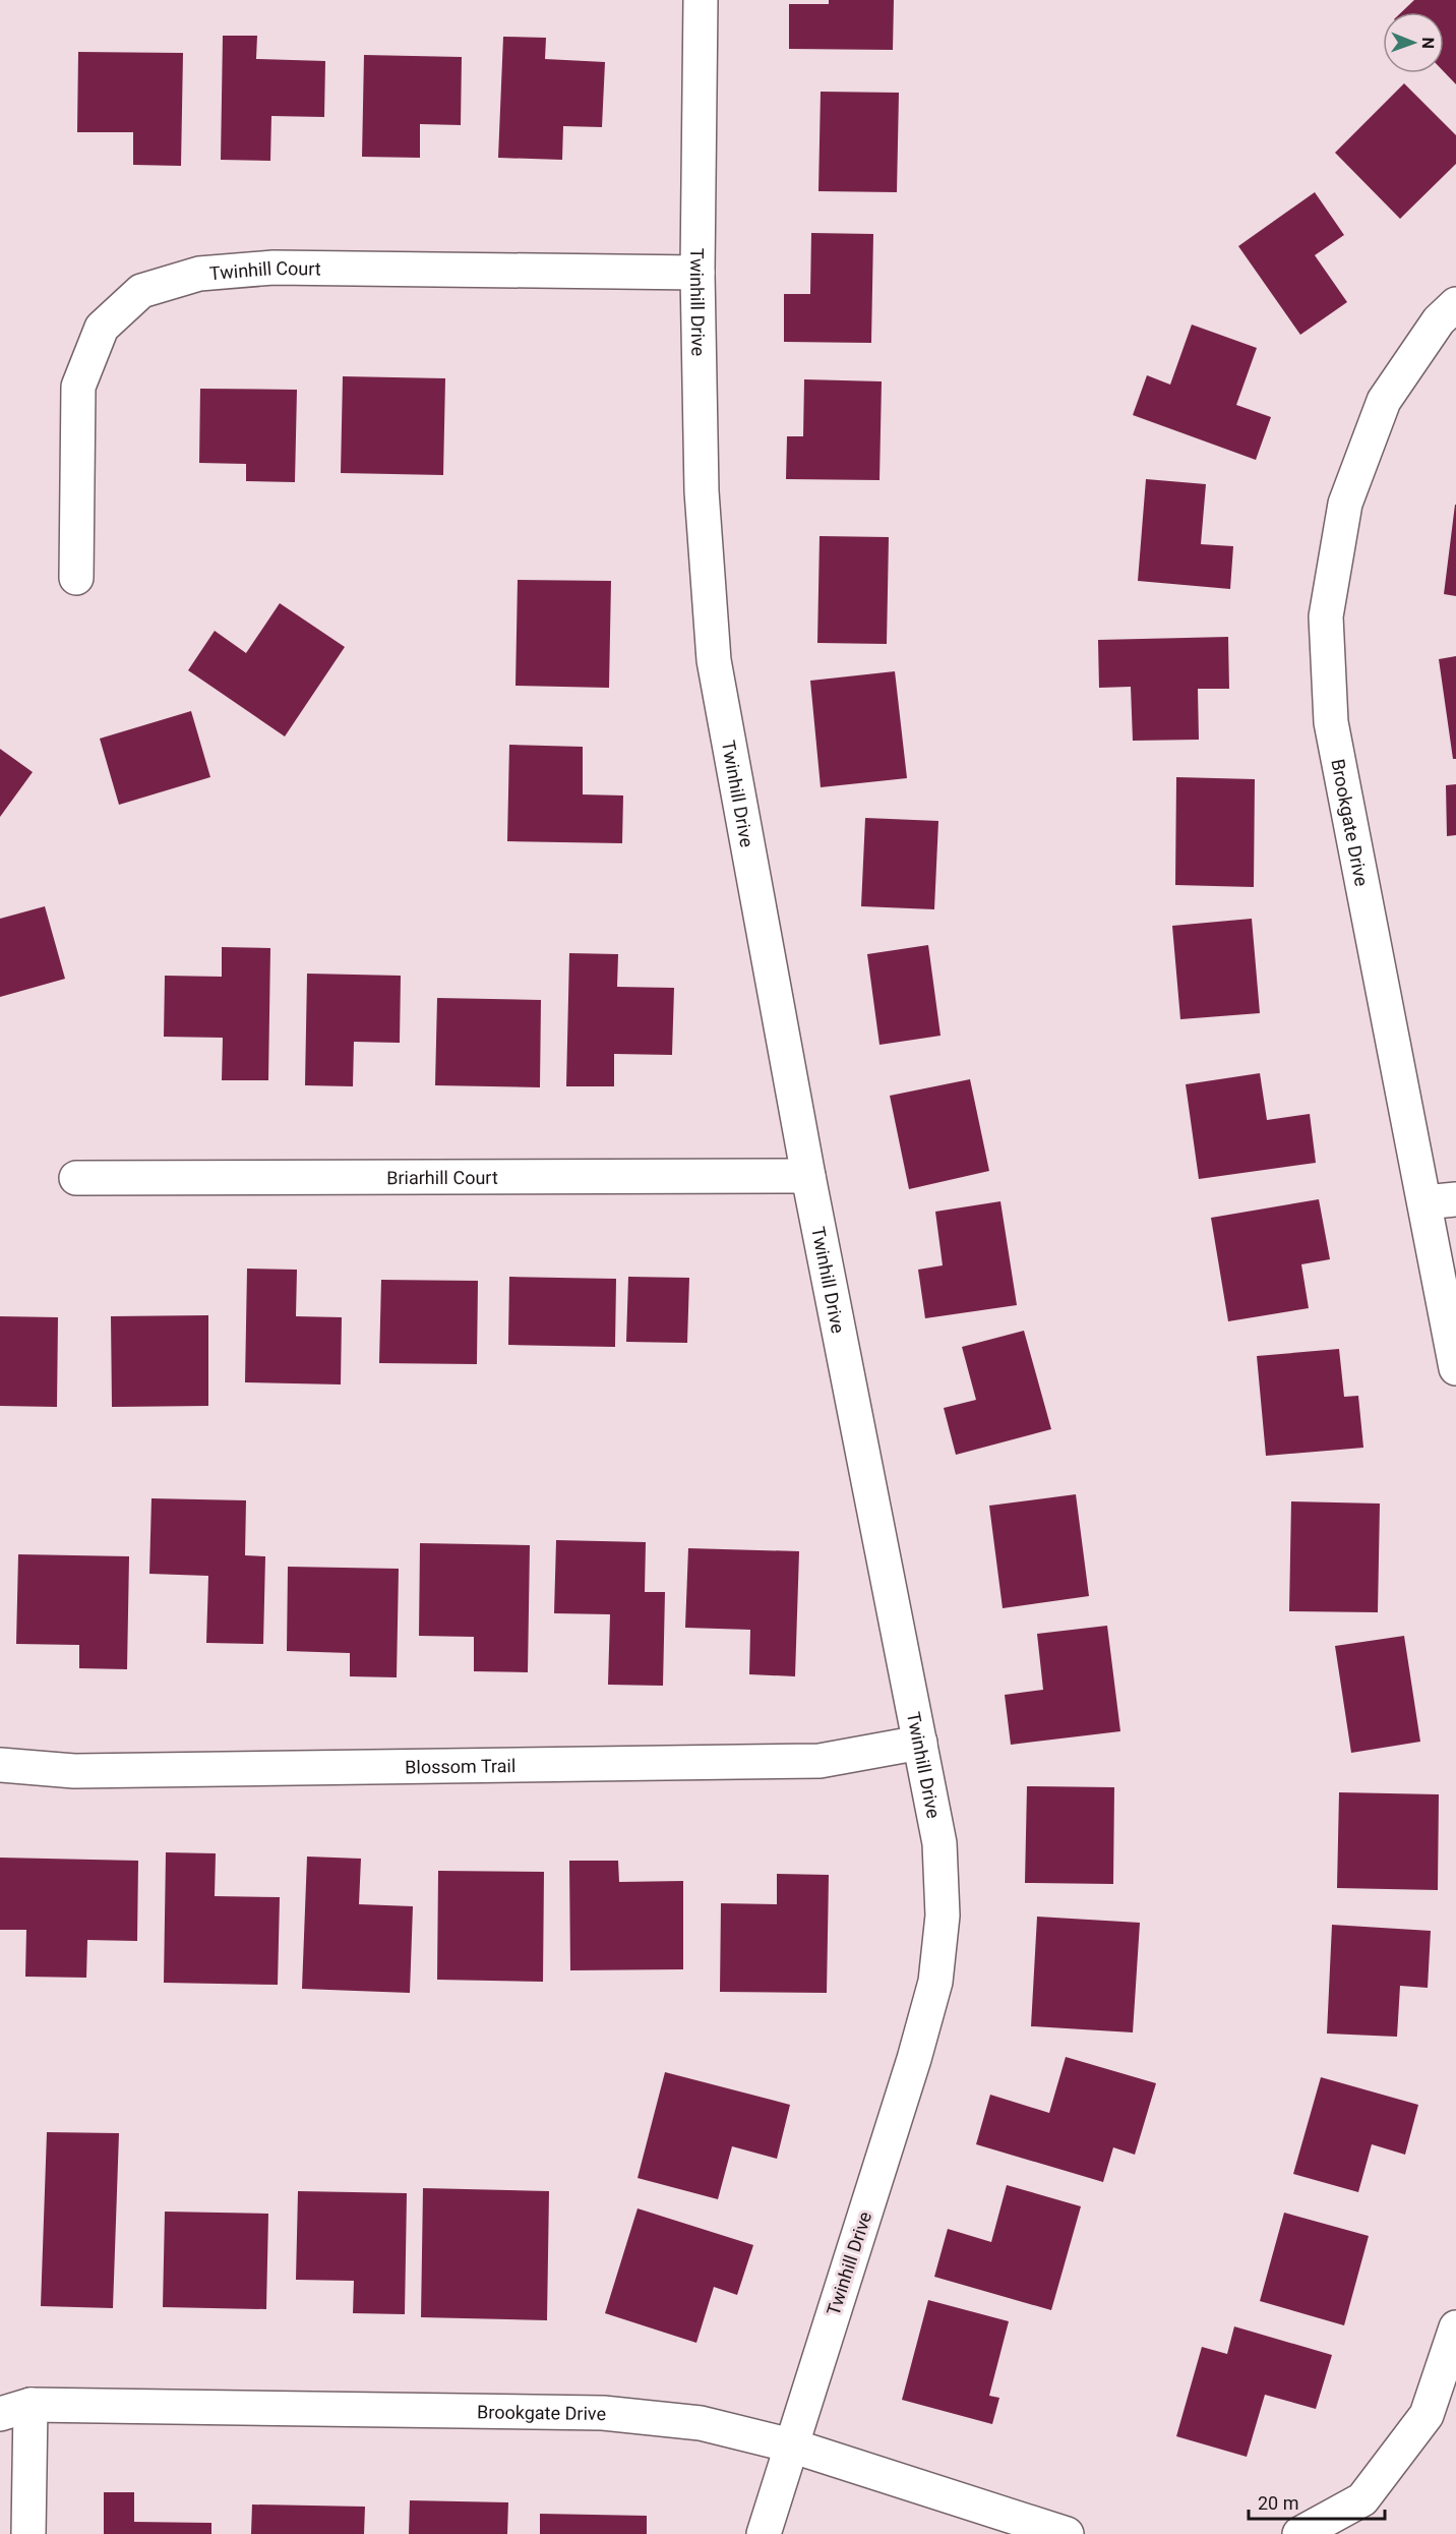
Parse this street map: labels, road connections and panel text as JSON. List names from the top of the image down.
{
  "streets": {
    "street": [
      "Twinhill Court",
      "Twinhill Drive",
      "Brookgate Drive",
      "Briarhill Court",
      "Blossom Trail"
    ]
  },
  "crossings": [
    ["Twinhill Court", "Twinhill Drive"],
    ["Twinhill Drive", "Brookgate Drive"],
    ["Twinhill Drive", "Briarhill Court"],
    ["Twinhill Drive", "Blossom Trail"]
  ],
  "scale_bar": "20 m",
  "north": "right"
}
